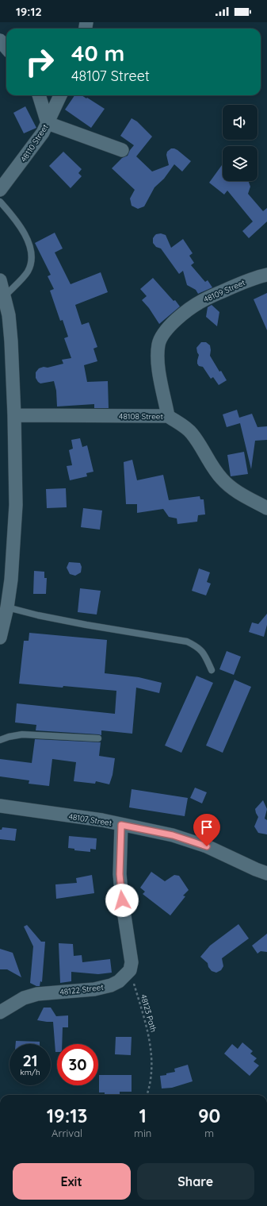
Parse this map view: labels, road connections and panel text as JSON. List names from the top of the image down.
{
  "streets": {
    "street": [
      "48110 Street",
      "48109 Street",
      "48108 Street",
      "48107 Street",
      "48122 Street"
    ],
    "path": ["48123 Path"]
  },
  "crossings": [
    ["48109 Street", "48108 Street"],
    ["48122 Street", "48123 Path"]
  ],
  "page": {
    "status": "19:12",
    "turn": ["40 m", "48107 Street"],
    "speed": "21 km/h",
    "limit": "30",
    "eta": [
      "19:13",
      "Arrival",
      "1",
      "min",
      "90",
      "m"
    ],
    "buttons": ["Exit", "Share"]
  }
}
